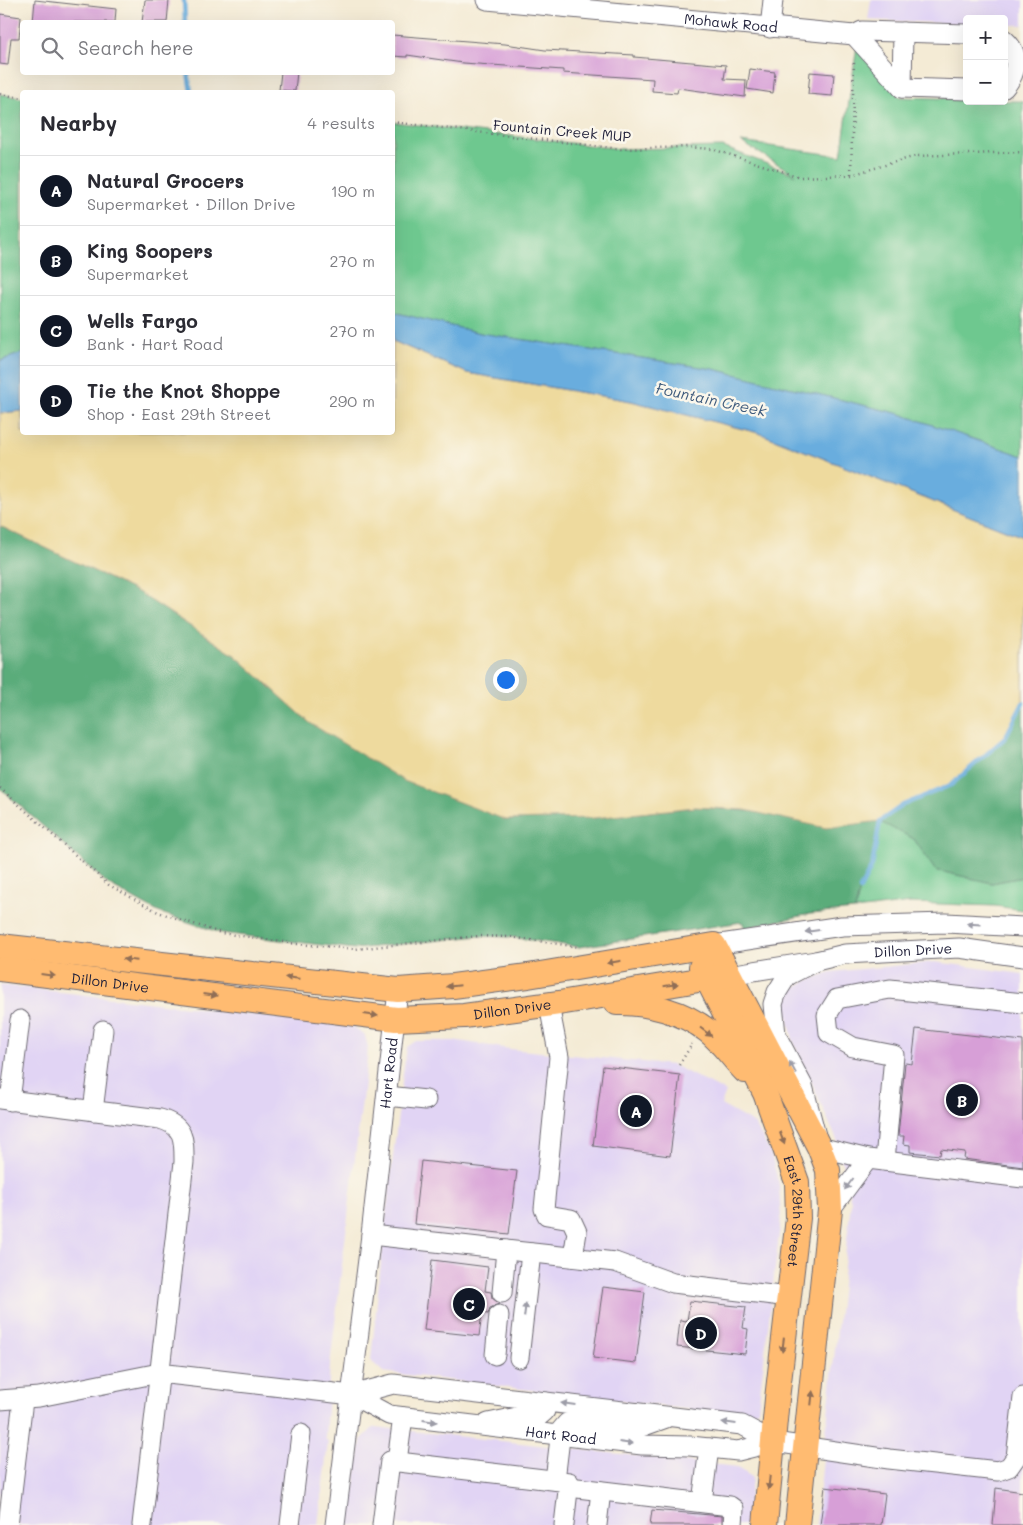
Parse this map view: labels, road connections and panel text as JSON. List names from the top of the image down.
{
  "streets": {
    "main road": ["Dillon Drive", "East 29th Street"],
    "street": ["Mohawk Road", "Hart Road"],
    "path": ["Fountain Creek MUP"]
  },
  "crossings": [
    ["Dillon Drive", "Hart Road"],
    ["Dillon Drive", "East 29th Street"],
    ["Hart Road", "East 29th Street"]
  ],
  "water": ["Fountain Creek"],
  "page": {
    "map_buttons": ["+", "−"],
    "search": "Search here",
    "heading": ["Nearby", "4 results"],
    "list": [
      {
        "mark": "A",
        "name": "Natural Grocers",
        "note": "Supermarket · Dillon Drive",
        "value": "190 m"
      },
      {
        "mark": "B",
        "name": "King Soopers",
        "note": "Supermarket",
        "value": "270 m"
      },
      {
        "mark": "C",
        "name": "Wells Fargo",
        "note": "Bank · Hart Road",
        "value": "270 m"
      },
      {
        "mark": "D",
        "name": "Tie the Knot Shoppe",
        "note": "Shop · East 29th Street",
        "value": "290 m"
      }
    ],
    "pins": [
      "B",
      "A",
      "C",
      "D"
    ]
  }
}
